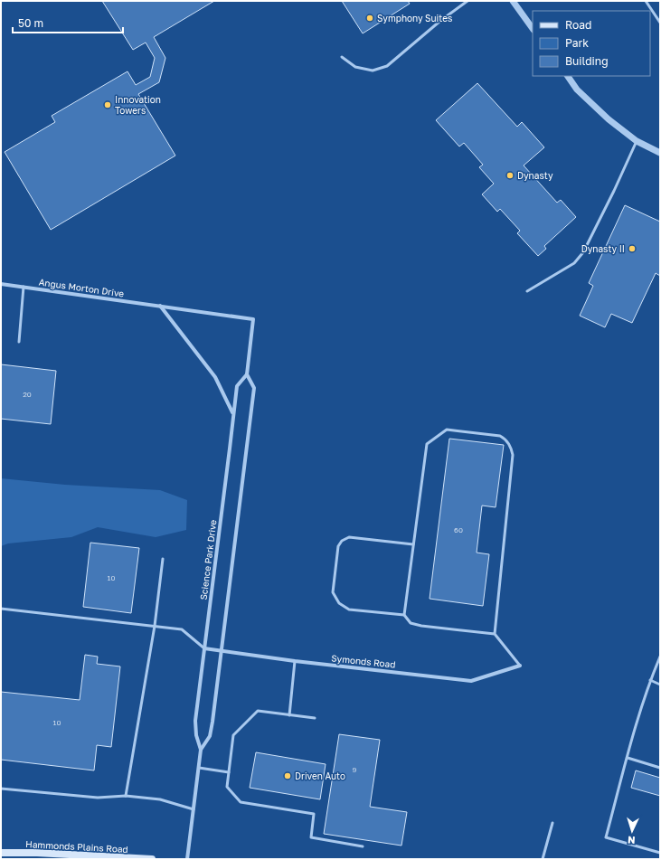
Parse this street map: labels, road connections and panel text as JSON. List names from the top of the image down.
{
  "streets": {
    "main road": ["Hammonds Plains Road"],
    "street": ["Angus Morton Drive", "Science Park Drive", "Symonds Road"]
  },
  "crossings": [
    ["Angus Morton Drive", "Science Park Drive"],
    ["Science Park Drive", "Symonds Road"]
  ],
  "places": [
    "Symphony Suites",
    "Innovation Towers",
    "Dynasty",
    "Dynasty II",
    "Driven Auto"
  ],
  "house_numbers": [
    "20",
    "60",
    "10",
    "10",
    "9"
  ],
  "legend": ["Road", "Park", "Building"],
  "scale_bar": "50 m",
  "north": "bottom"
}
